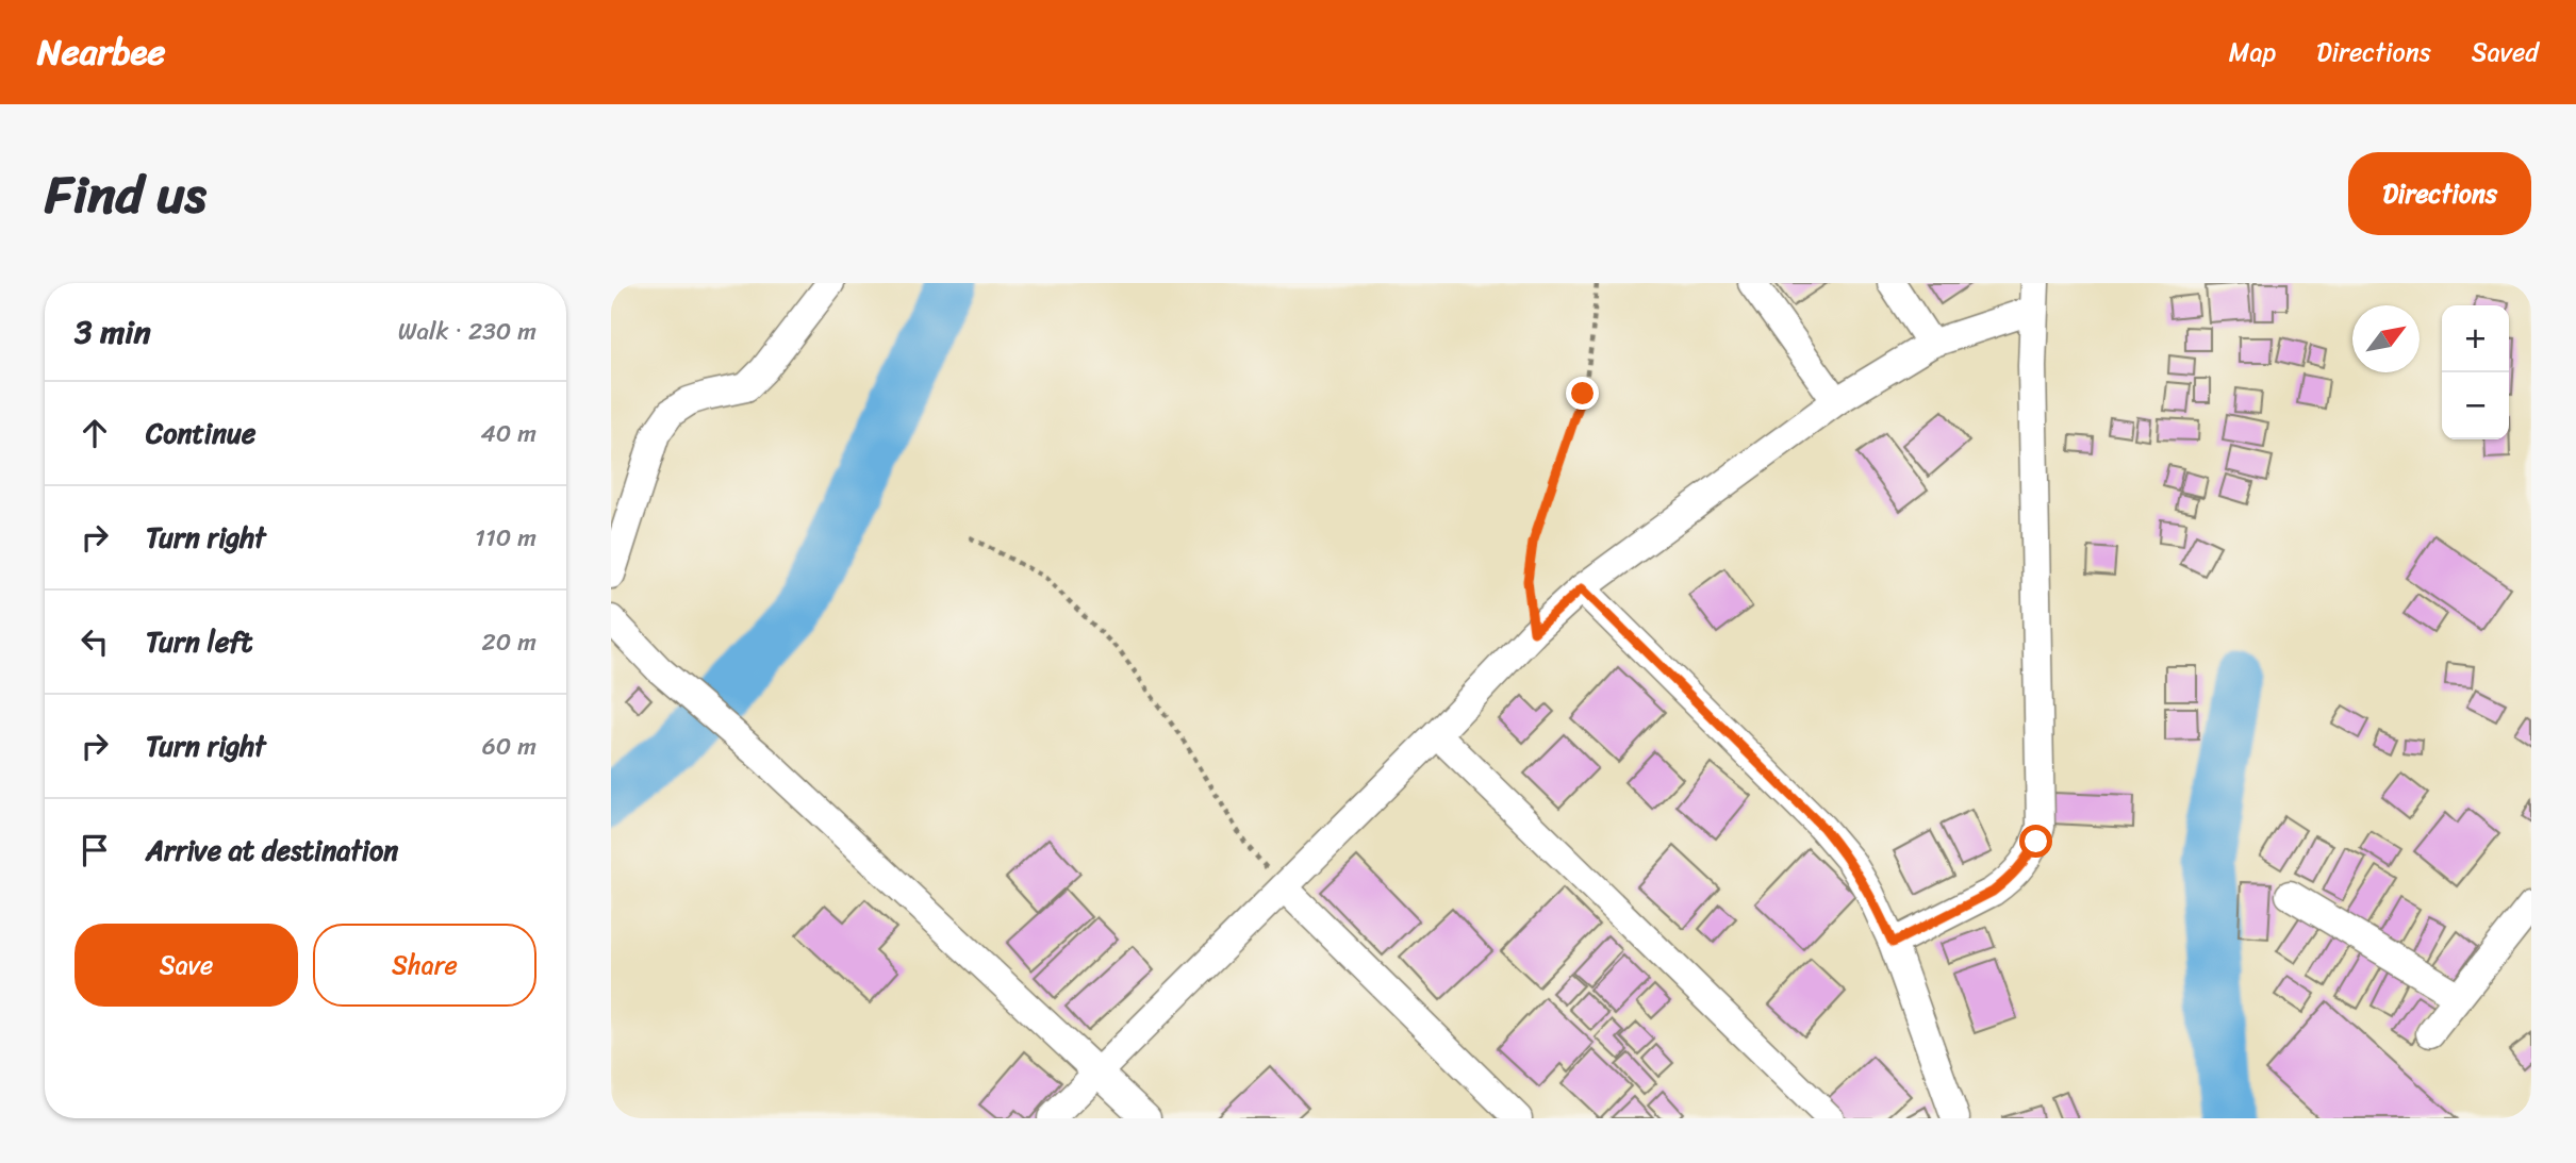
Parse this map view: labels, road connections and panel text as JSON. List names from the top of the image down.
{
  "north": "top right",
  "page": {
    "header": "Nearbee",
    "nav": ["Map", "Directions", "Saved"],
    "title": "Find us",
    "buttons": [
      "Directions",
      ["Save", "Share"]
    ],
    "heading": ["3 min", "Walk · 230 m"],
    "map_buttons": ["+", "−"],
    "list": [
      ["Continue", "40 m"],
      ["Turn right", "110 m"],
      ["Turn left", "20 m"],
      ["Turn right", "60 m"],
      "Arrive at destination"
    ]
  }
}
